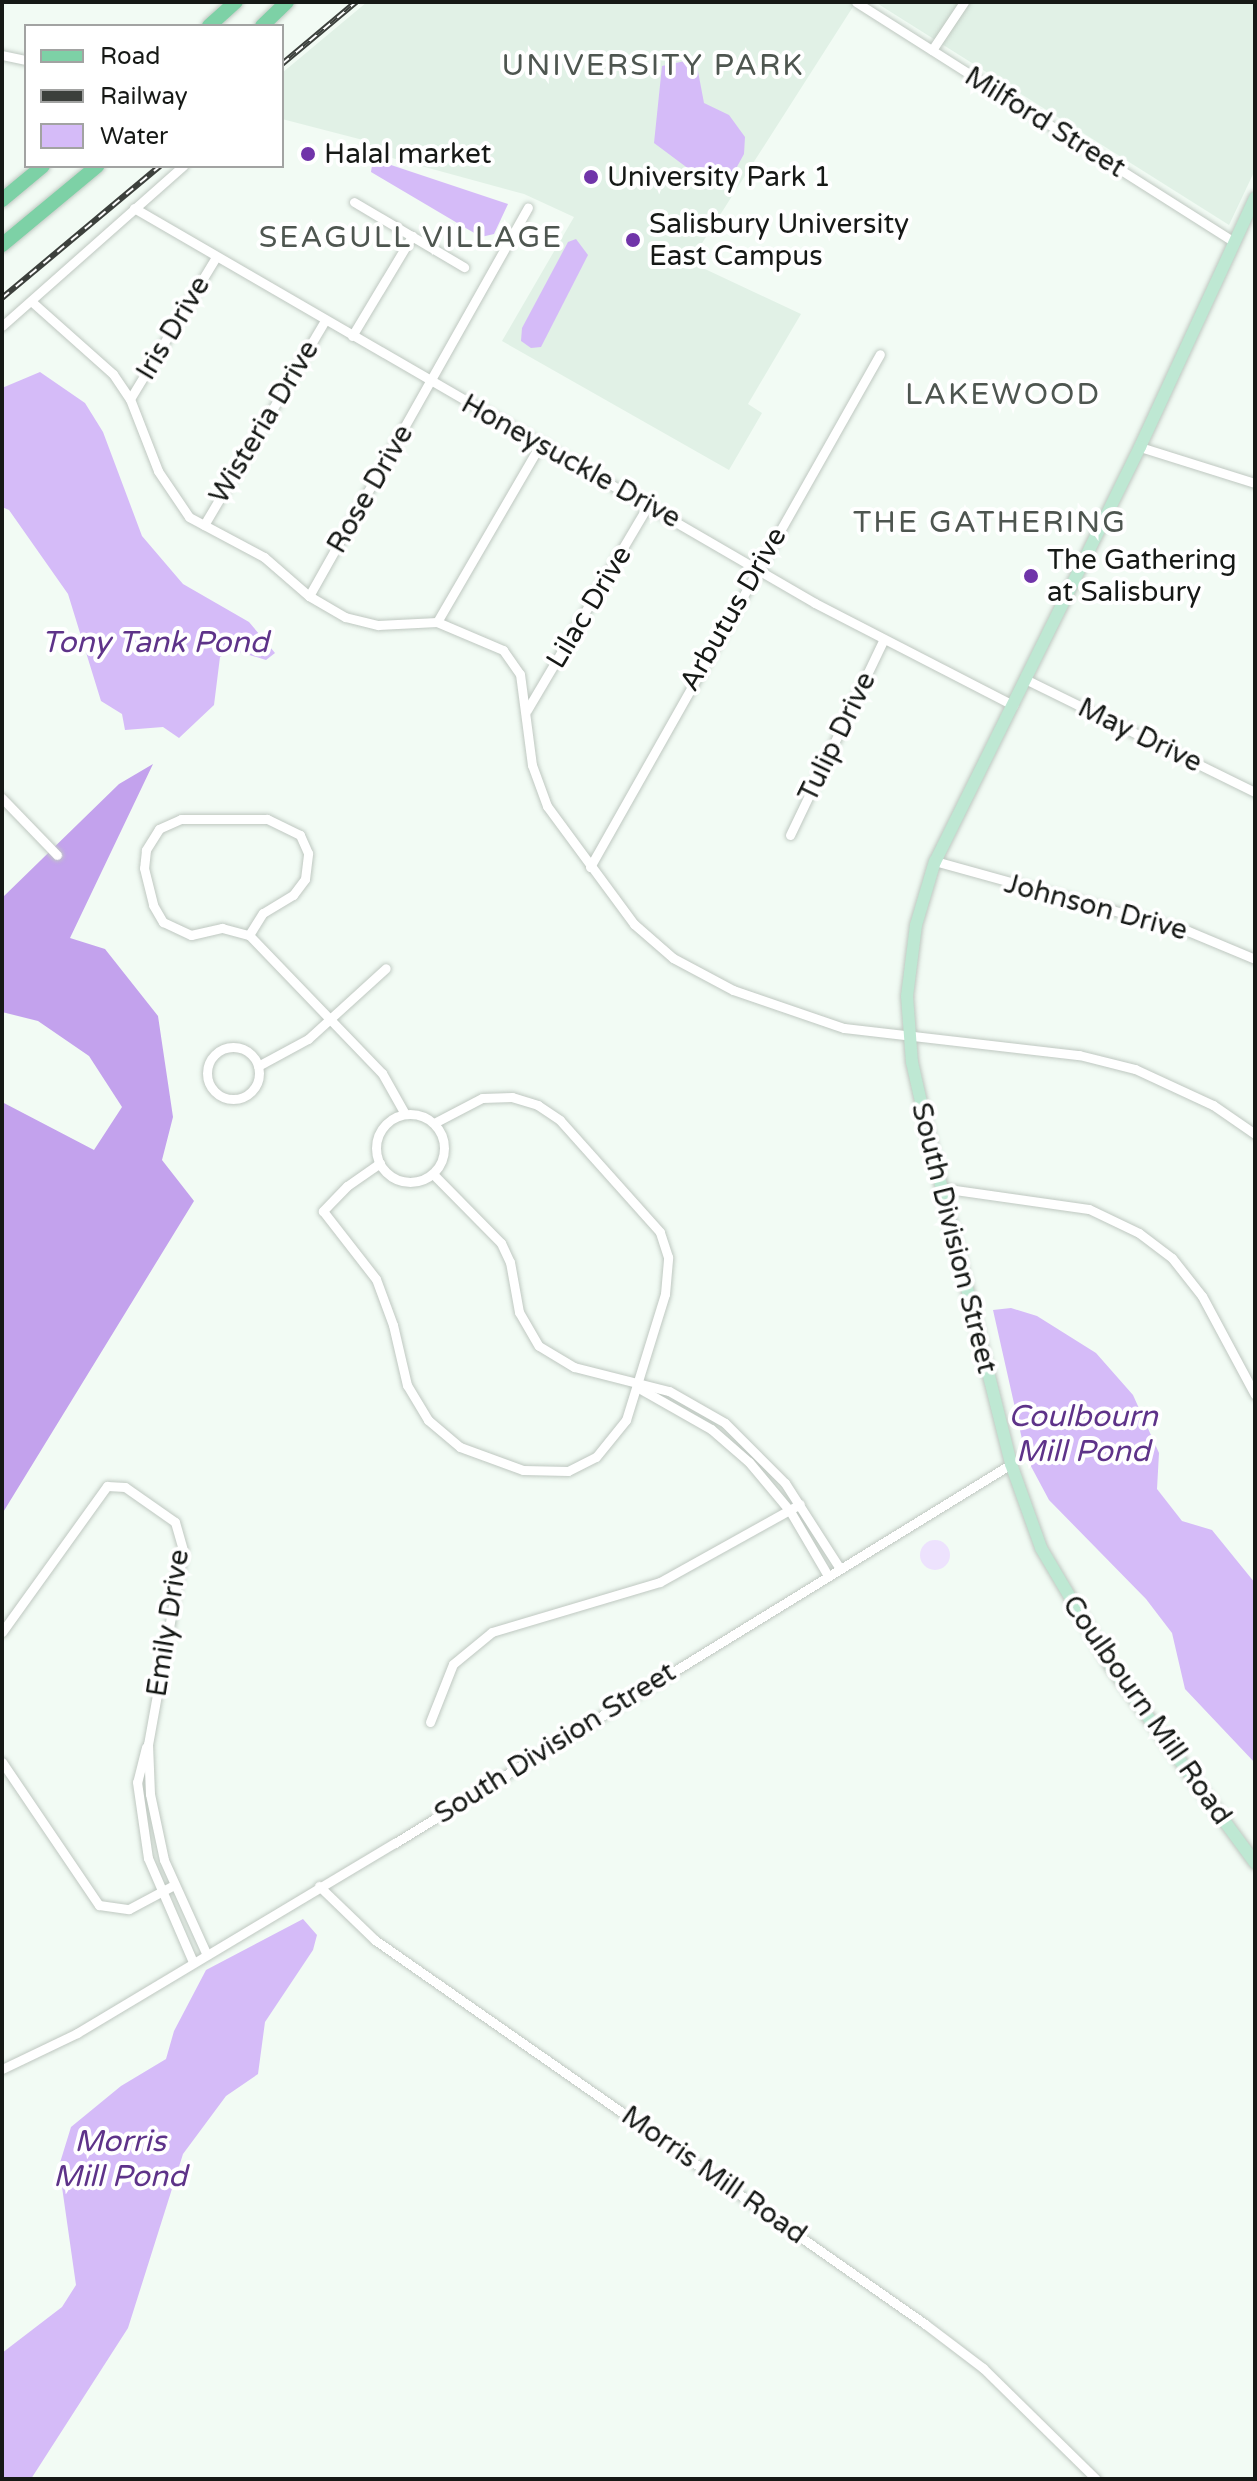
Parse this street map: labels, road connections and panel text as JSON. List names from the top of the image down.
{
  "streets": {
    "street": [
      "Milford Street",
      "Iris Drive",
      "Wisteria Drive",
      "Honeysuckle Drive",
      "Rose Drive",
      "Lilac Drive",
      "Arbutus Drive",
      "May Drive",
      "Tulip Drive",
      "Johnson Drive",
      "South Division Street",
      "Emily Drive",
      "Coulbourn Mill Road",
      "Morris Mill Road"
    ]
  },
  "crossings": [
    ["Milford Street", "South Division Street"],
    ["Iris Drive", "Honeysuckle Drive"],
    ["Wisteria Drive", "Honeysuckle Drive"],
    ["Honeysuckle Drive", "Rose Drive"],
    ["Honeysuckle Drive", "Lilac Drive"],
    ["Honeysuckle Drive", "Arbutus Drive"],
    ["Honeysuckle Drive", "Tulip Drive"],
    ["Honeysuckle Drive", "South Division Street"],
    ["May Drive", "South Division Street"],
    ["Johnson Drive", "South Division Street"],
    ["South Division Street", "Emily Drive"],
    ["South Division Street", "Coulbourn Mill Road"],
    ["South Division Street", "Morris Mill Road"]
  ],
  "districts": [
    "UNIVERSITY PARK",
    "SEAGULL VILLAGE",
    "LAKEWOOD",
    "THE GATHERING"
  ],
  "water": ["Tony Tank Pond", "Coulbourn Mill Pond", "Morris Mill Pond"],
  "places": [
    "Halal market",
    "University Park 1",
    "Salisbury University East Campus",
    "The Gathering at Salisbury"
  ],
  "legend": ["Road", "Railway", "Water"]
}
